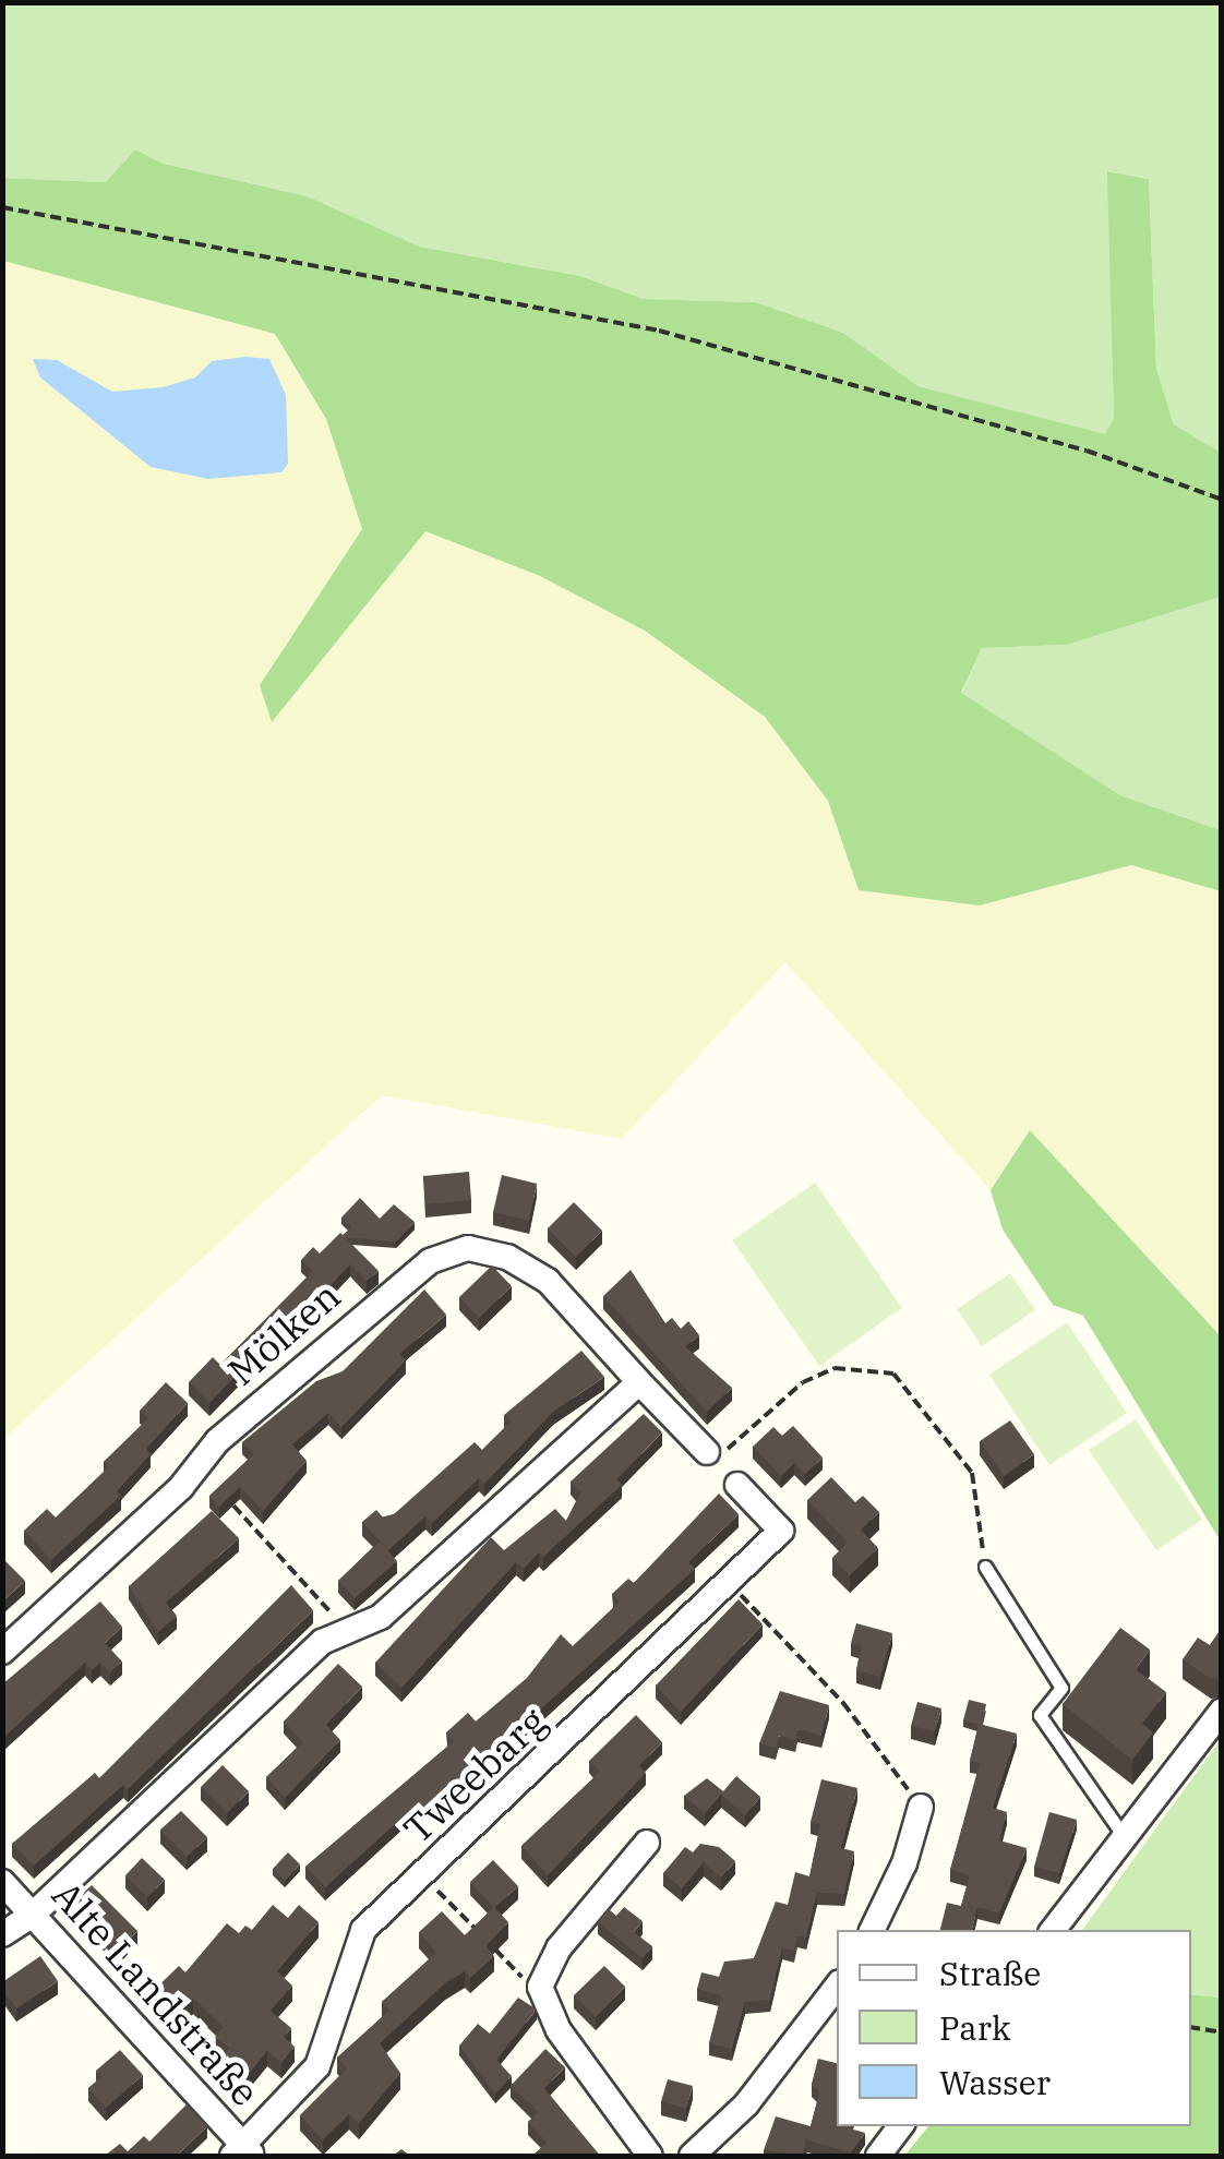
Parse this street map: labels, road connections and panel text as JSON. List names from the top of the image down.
{
  "streets": {
    "street": ["Mölken", "Tweebarg", "Alte Landstraße"]
  },
  "crossings": [
    ["Tweebarg", "Alte Landstraße"]
  ],
  "legend": ["Straße", "Park", "Wasser"]
}
